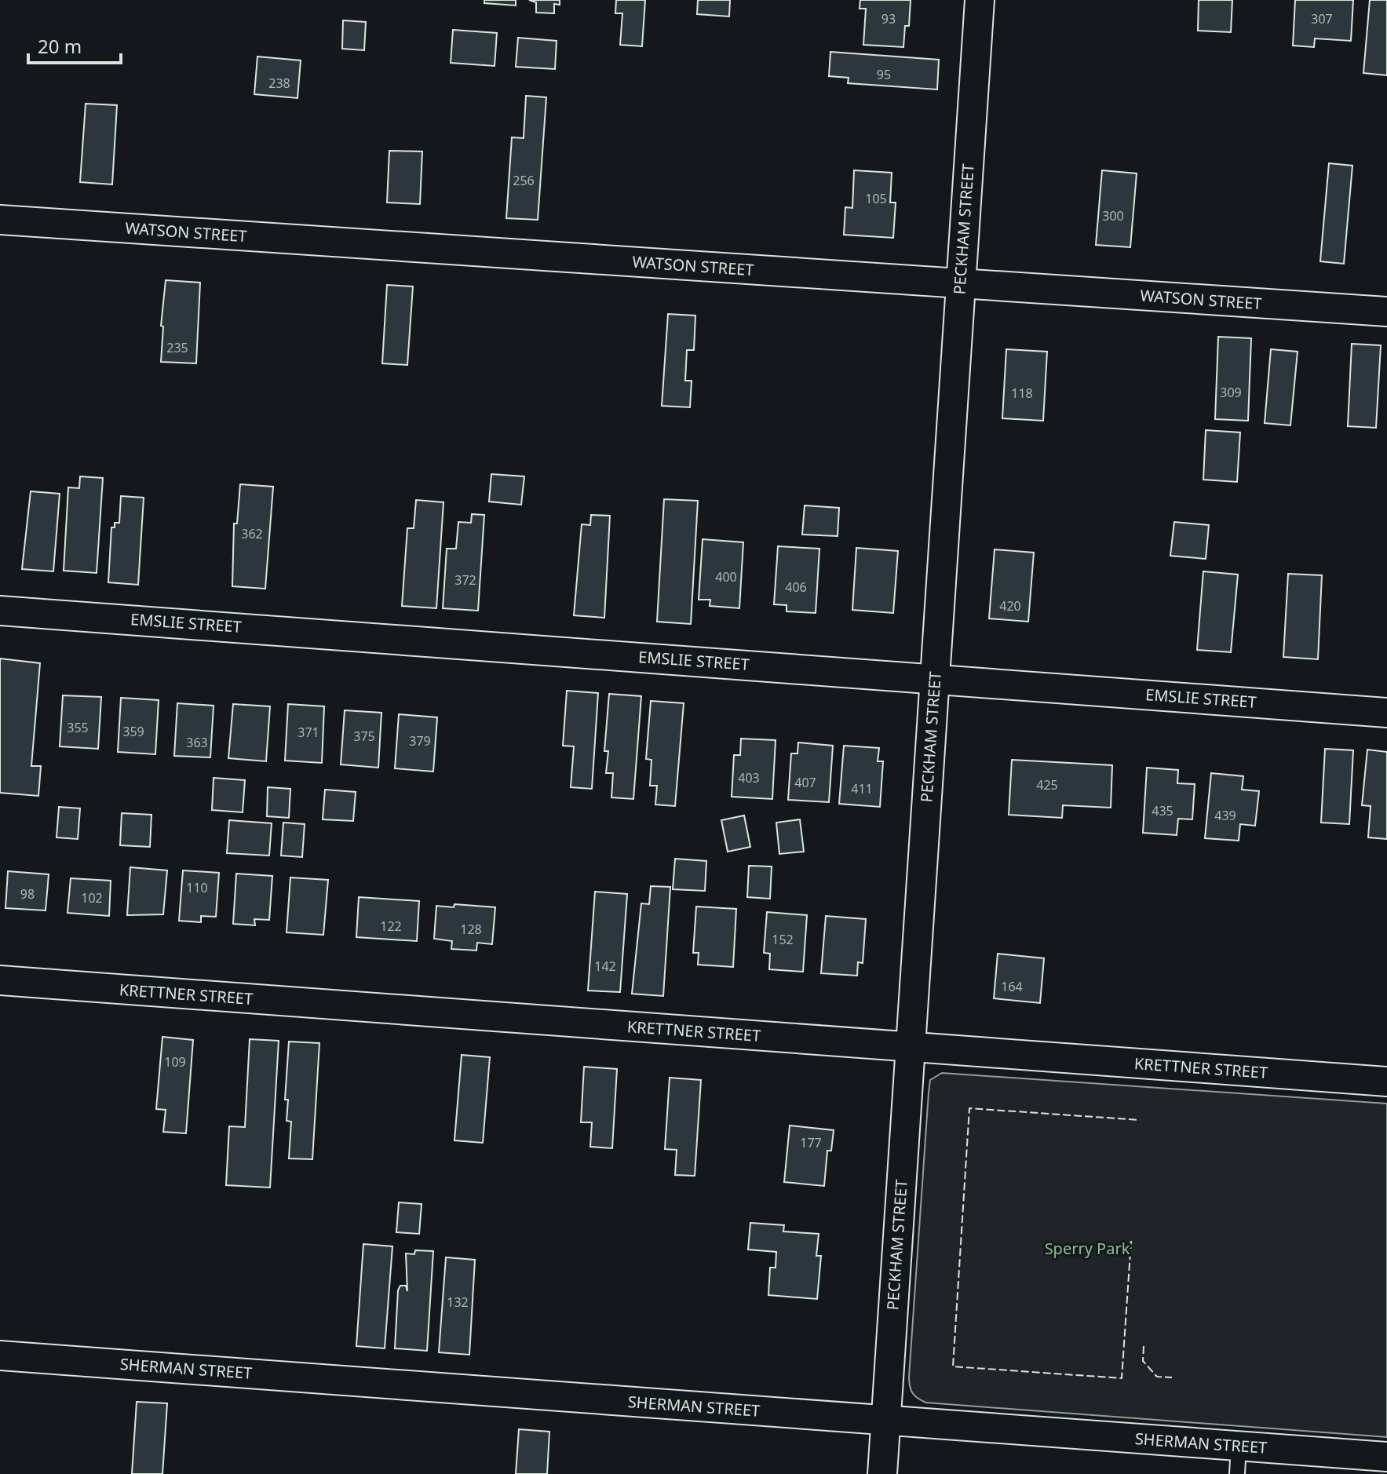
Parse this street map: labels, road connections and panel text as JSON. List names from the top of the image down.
{
  "streets": {
    "street": [
      "PECKHAM STREET",
      "WATSON STREET",
      "EMSLIE STREET",
      "KRETTNER STREET",
      "SHERMAN STREET"
    ]
  },
  "crossings": [
    ["PECKHAM STREET", "WATSON STREET"],
    ["PECKHAM STREET", "EMSLIE STREET"],
    ["PECKHAM STREET", "KRETTNER STREET"],
    ["PECKHAM STREET", "SHERMAN STREET"]
  ],
  "parks": ["Sperry Park"],
  "house_numbers": [
    "93",
    "307",
    "95",
    "238",
    "256",
    "105",
    "300",
    "235",
    "309",
    "118",
    "362",
    "400",
    "372",
    "406",
    "420",
    "355",
    "359",
    "371",
    "375",
    "379",
    "363",
    "403",
    "407",
    "425",
    "411",
    "435",
    "439",
    "110",
    "98",
    "102",
    "122",
    "128",
    "152",
    "142",
    "164",
    "109",
    "177",
    "132"
  ],
  "scale_bar": "20 m"
}
